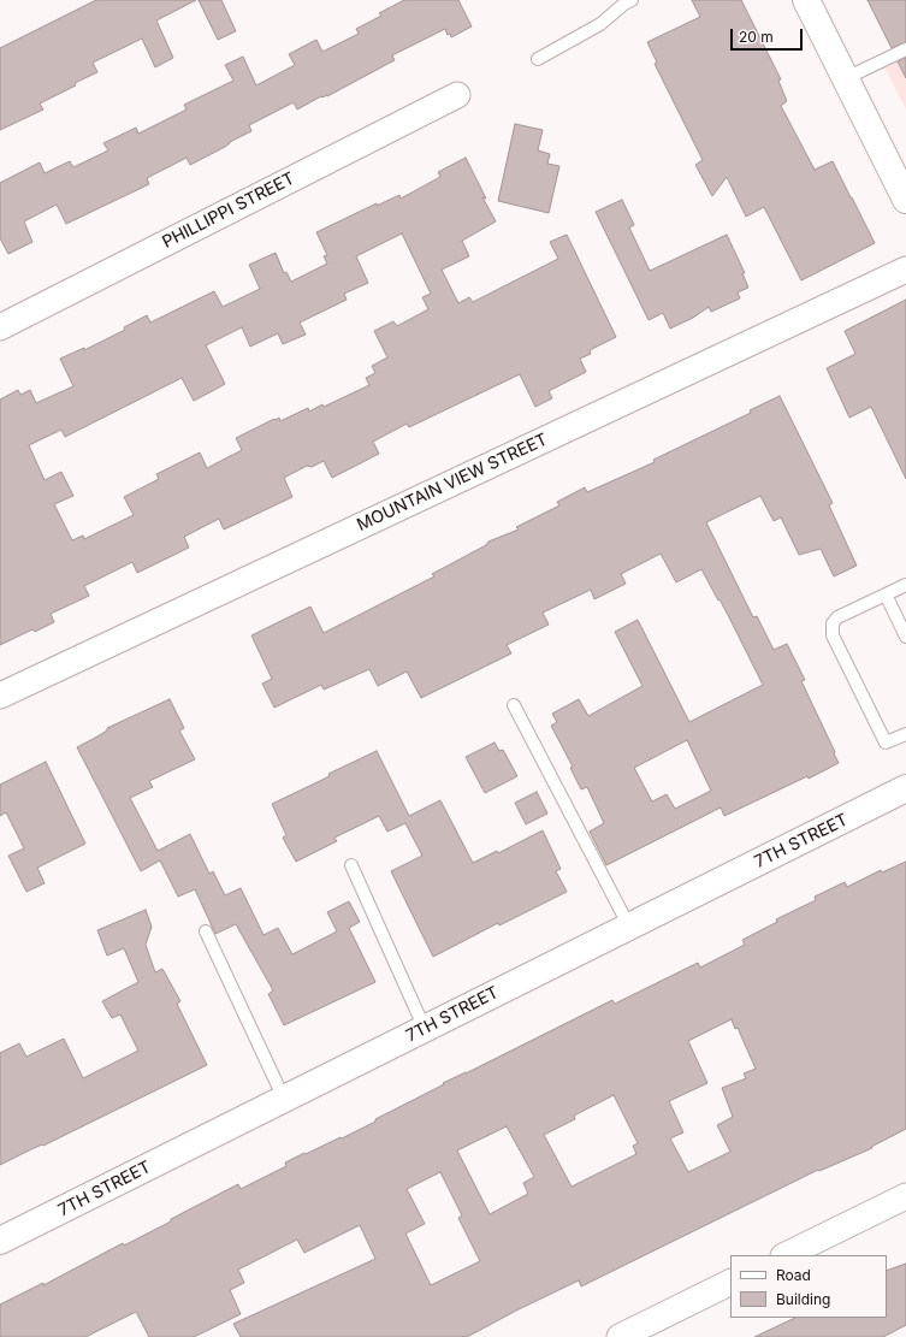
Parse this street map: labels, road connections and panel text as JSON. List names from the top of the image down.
{
  "streets": {
    "street": ["PHILLIPPI STREET", "MOUNTAIN VIEW STREET", "7TH STREET"]
  },
  "legend": ["Road", "Building"],
  "scale_bar": "20 m"
}
